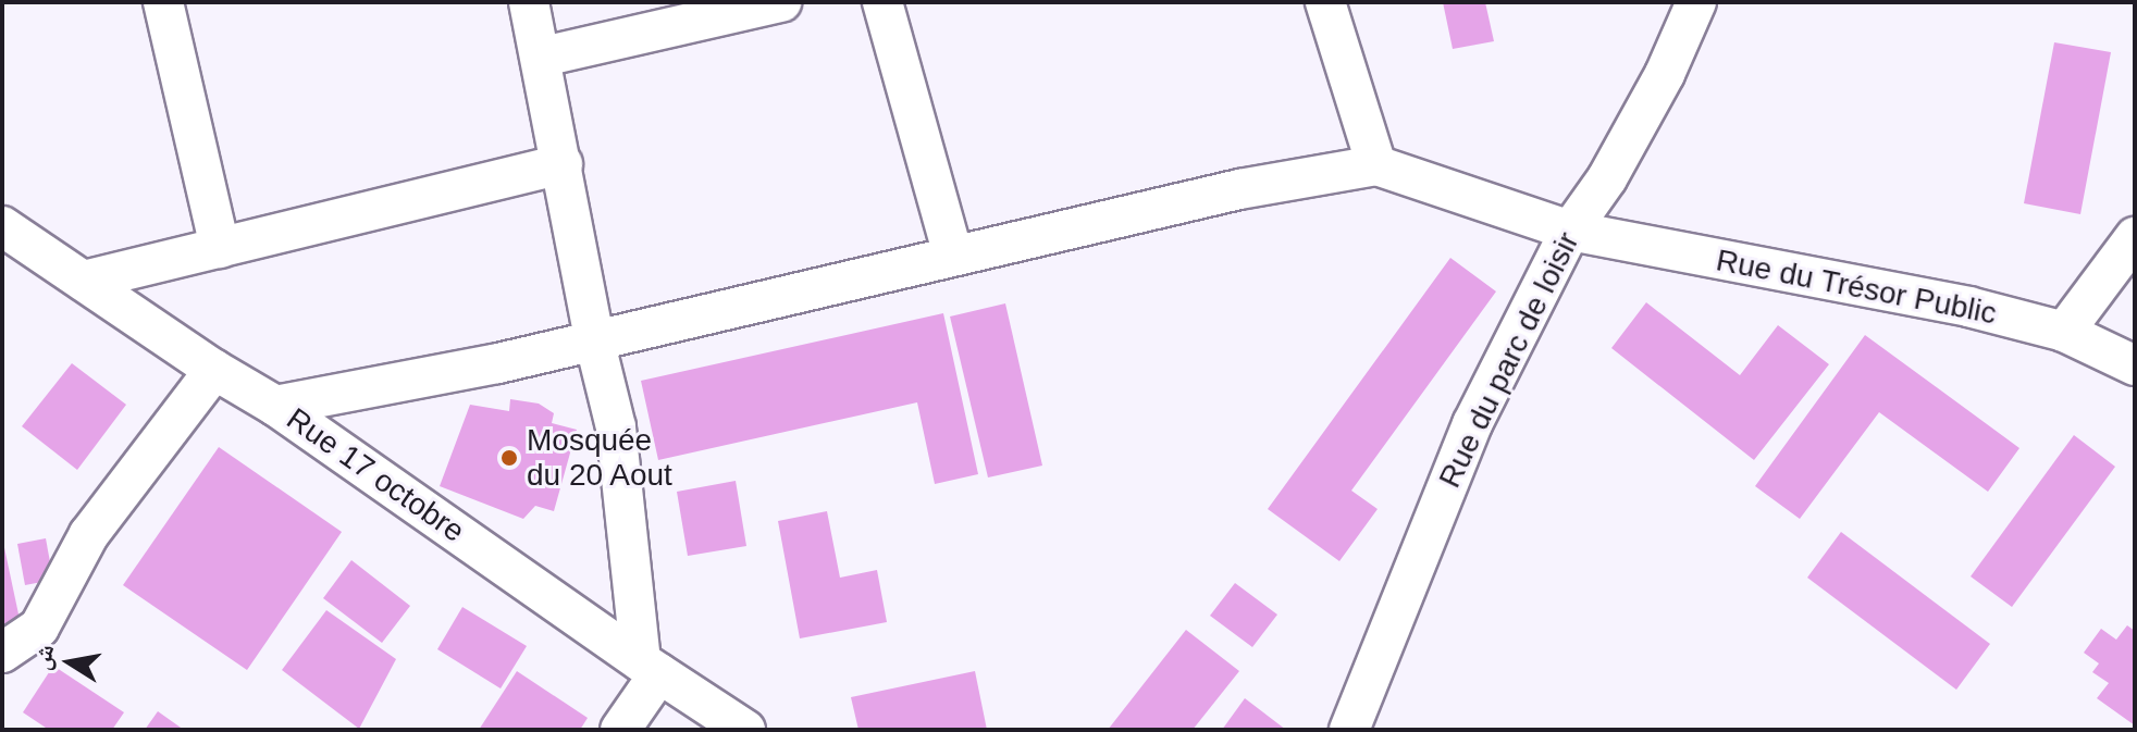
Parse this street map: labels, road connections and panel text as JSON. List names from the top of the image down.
{
  "streets": {
    "street": ["Rue du Trésor Public", "Rue du parc de loisir", "Rue 17 octobre"]
  },
  "crossings": [
    ["Rue du Trésor Public", "Rue du parc de loisir"]
  ],
  "places": ["Mosquée du 20 Aout"],
  "north": "left"
}
